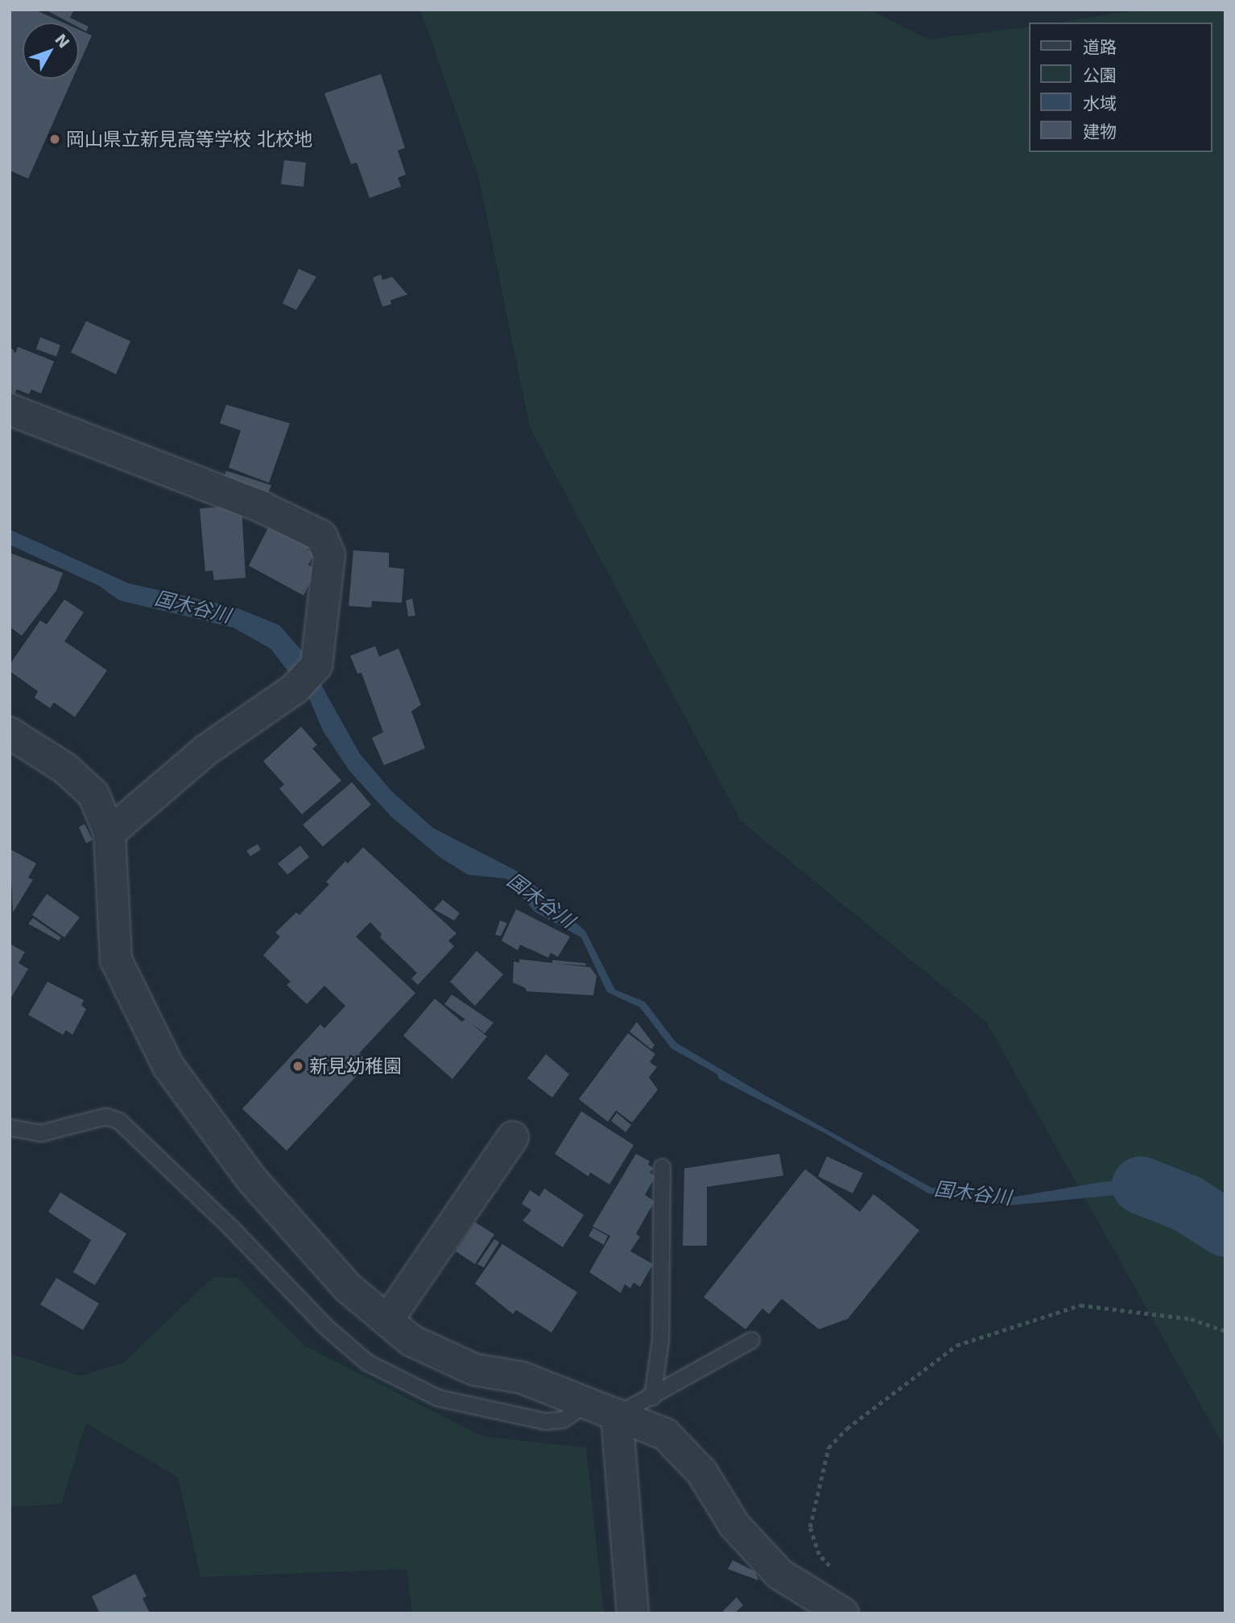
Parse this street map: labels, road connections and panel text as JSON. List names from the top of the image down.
{
  "water": ["国木谷川"],
  "places": ["岡山県立新見高等学校 北校地", "新見幼稚園"],
  "legend": [
    "道路",
    "公園",
    "水域",
    "建物"
  ],
  "north": "top right"
}
